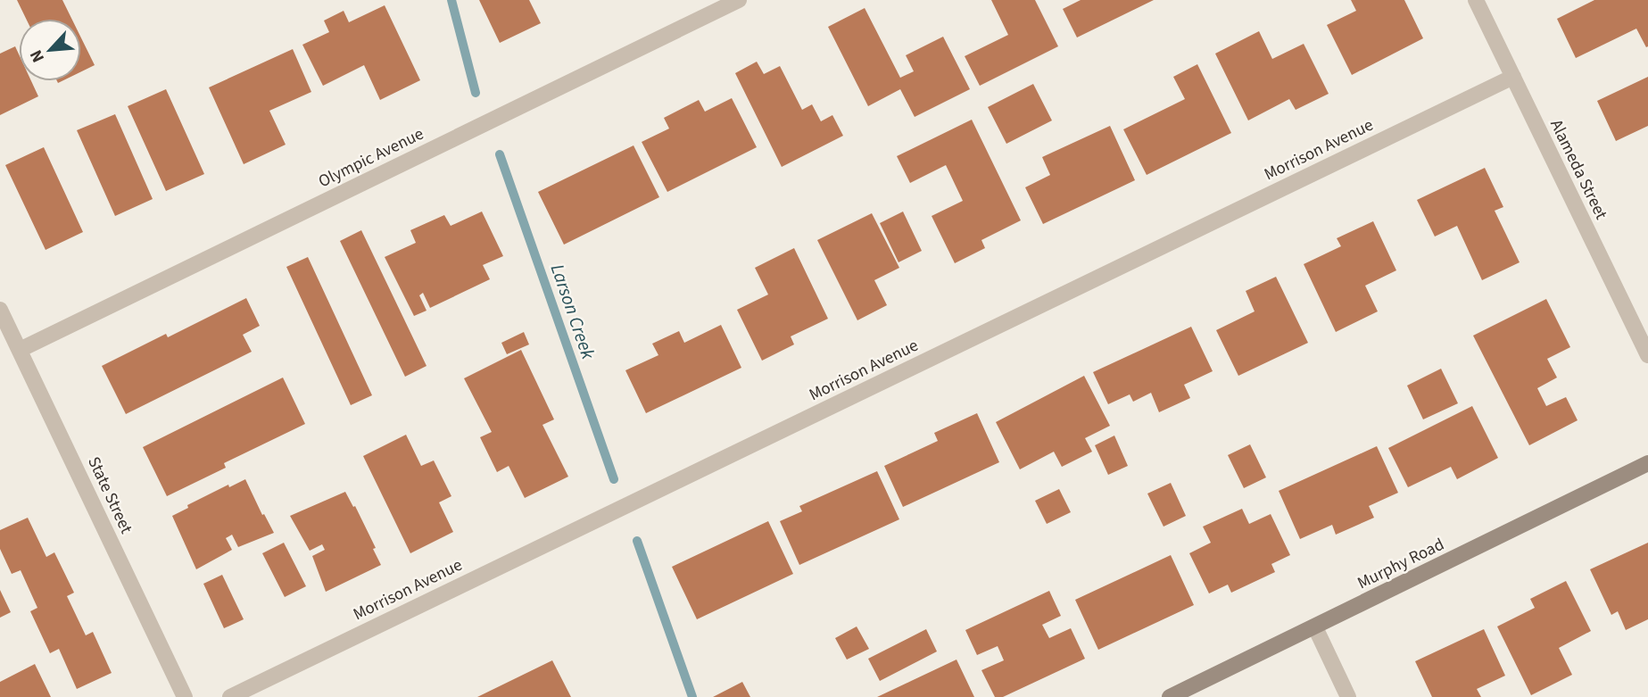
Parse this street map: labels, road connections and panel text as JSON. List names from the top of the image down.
{
  "streets": {
    "street": [
      "Morrison Avenue",
      "Olympic Avenue",
      "Alameda Street",
      "State Street",
      "Murphy Road"
    ]
  },
  "crossings": [
    ["Morrison Avenue", "Alameda Street"],
    ["Olympic Avenue", "State Street"]
  ],
  "water": ["Larson Creek"],
  "north": "bottom left"
}
